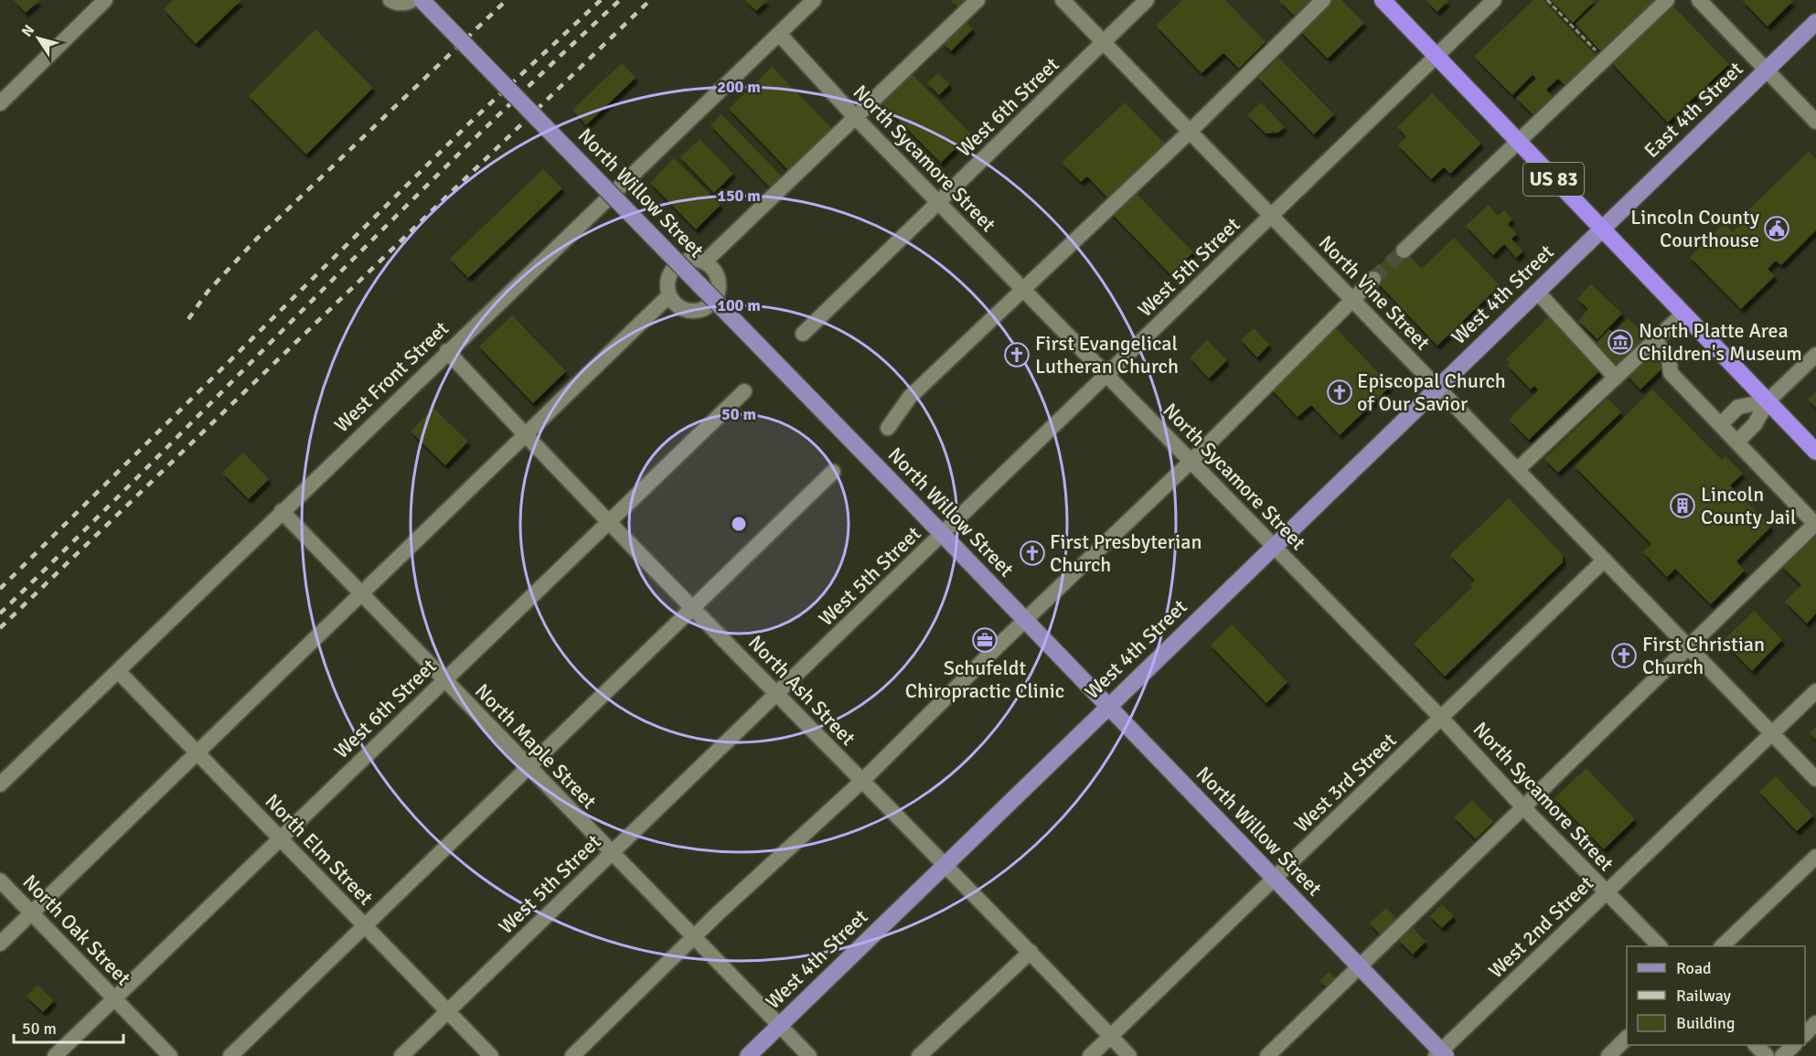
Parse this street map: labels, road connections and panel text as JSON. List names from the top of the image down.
{
  "streets": {
    "highway": ["US 83"],
    "main road": ["East 4th Street", "North Willow Street", "West 4th Street"],
    "street": [
      "West 6th Street",
      "North Sycamore Street",
      "West 5th Street",
      "North Vine Street",
      "West Front Street",
      "North Ash Street",
      "North Maple Street",
      "West 3rd Street",
      "North Elm Street",
      "West 2nd Street",
      "North Oak Street"
    ]
  },
  "crossings": [
    ["West 6th Street", "North Sycamore Street"],
    ["West 6th Street", "North Vine Street"],
    ["West 6th Street", "North Ash Street"],
    ["West 6th Street", "North Maple Street"],
    ["West 6th Street", "North Elm Street"],
    ["West 6th Street", "North Oak Street"],
    ["East 4th Street", "US 83"],
    ["East 4th Street", "West 4th Street"],
    ["North Sycamore Street", "West 5th Street"],
    ["North Sycamore Street", "West 4th Street"],
    ["North Sycamore Street", "West Front Street"],
    ["North Sycamore Street", "West 3rd Street"],
    ["North Sycamore Street", "West 2nd Street"],
    ["US 83", "West 5th Street"],
    ["US 83", "West 4th Street"],
    ["North Willow Street", "West 5th Street"],
    ["North Willow Street", "West 4th Street"],
    ["North Willow Street", "West Front Street"],
    ["North Willow Street", "West 3rd Street"],
    ["North Willow Street", "West 2nd Street"],
    ["West 5th Street", "North Vine Street"],
    ["West 5th Street", "North Ash Street"],
    ["West 5th Street", "North Maple Street"],
    ["West 5th Street", "North Elm Street"],
    ["North Vine Street", "West 4th Street"],
    ["North Vine Street", "West 3rd Street"],
    ["North Vine Street", "West 2nd Street"],
    ["West 4th Street", "North Ash Street"],
    ["West 4th Street", "North Maple Street"],
    ["West Front Street", "North Ash Street"],
    ["West Front Street", "North Maple Street"],
    ["West Front Street", "North Elm Street"],
    ["North Ash Street", "West 3rd Street"]
  ],
  "places": {
    "public building": ["Lincoln County Courthouse"],
    "museum": ["North Platte Area Children's Museum"],
    "church": [
      "First Evangelical Lutheran Church",
      "Episcopal Church of Our Savior",
      "First Presbyterian Church",
      "First Christian Church"
    ],
    "building": ["Lincoln County Jail"],
    "office": ["Schufeldt Chiropractic Clinic"]
  },
  "legend": ["Road", "Railway", "Building"],
  "scale_bar": "50 m",
  "north": "top left",
  "rings": [
    "200 m",
    "150 m",
    "100 m",
    "50 m"
  ]
}
